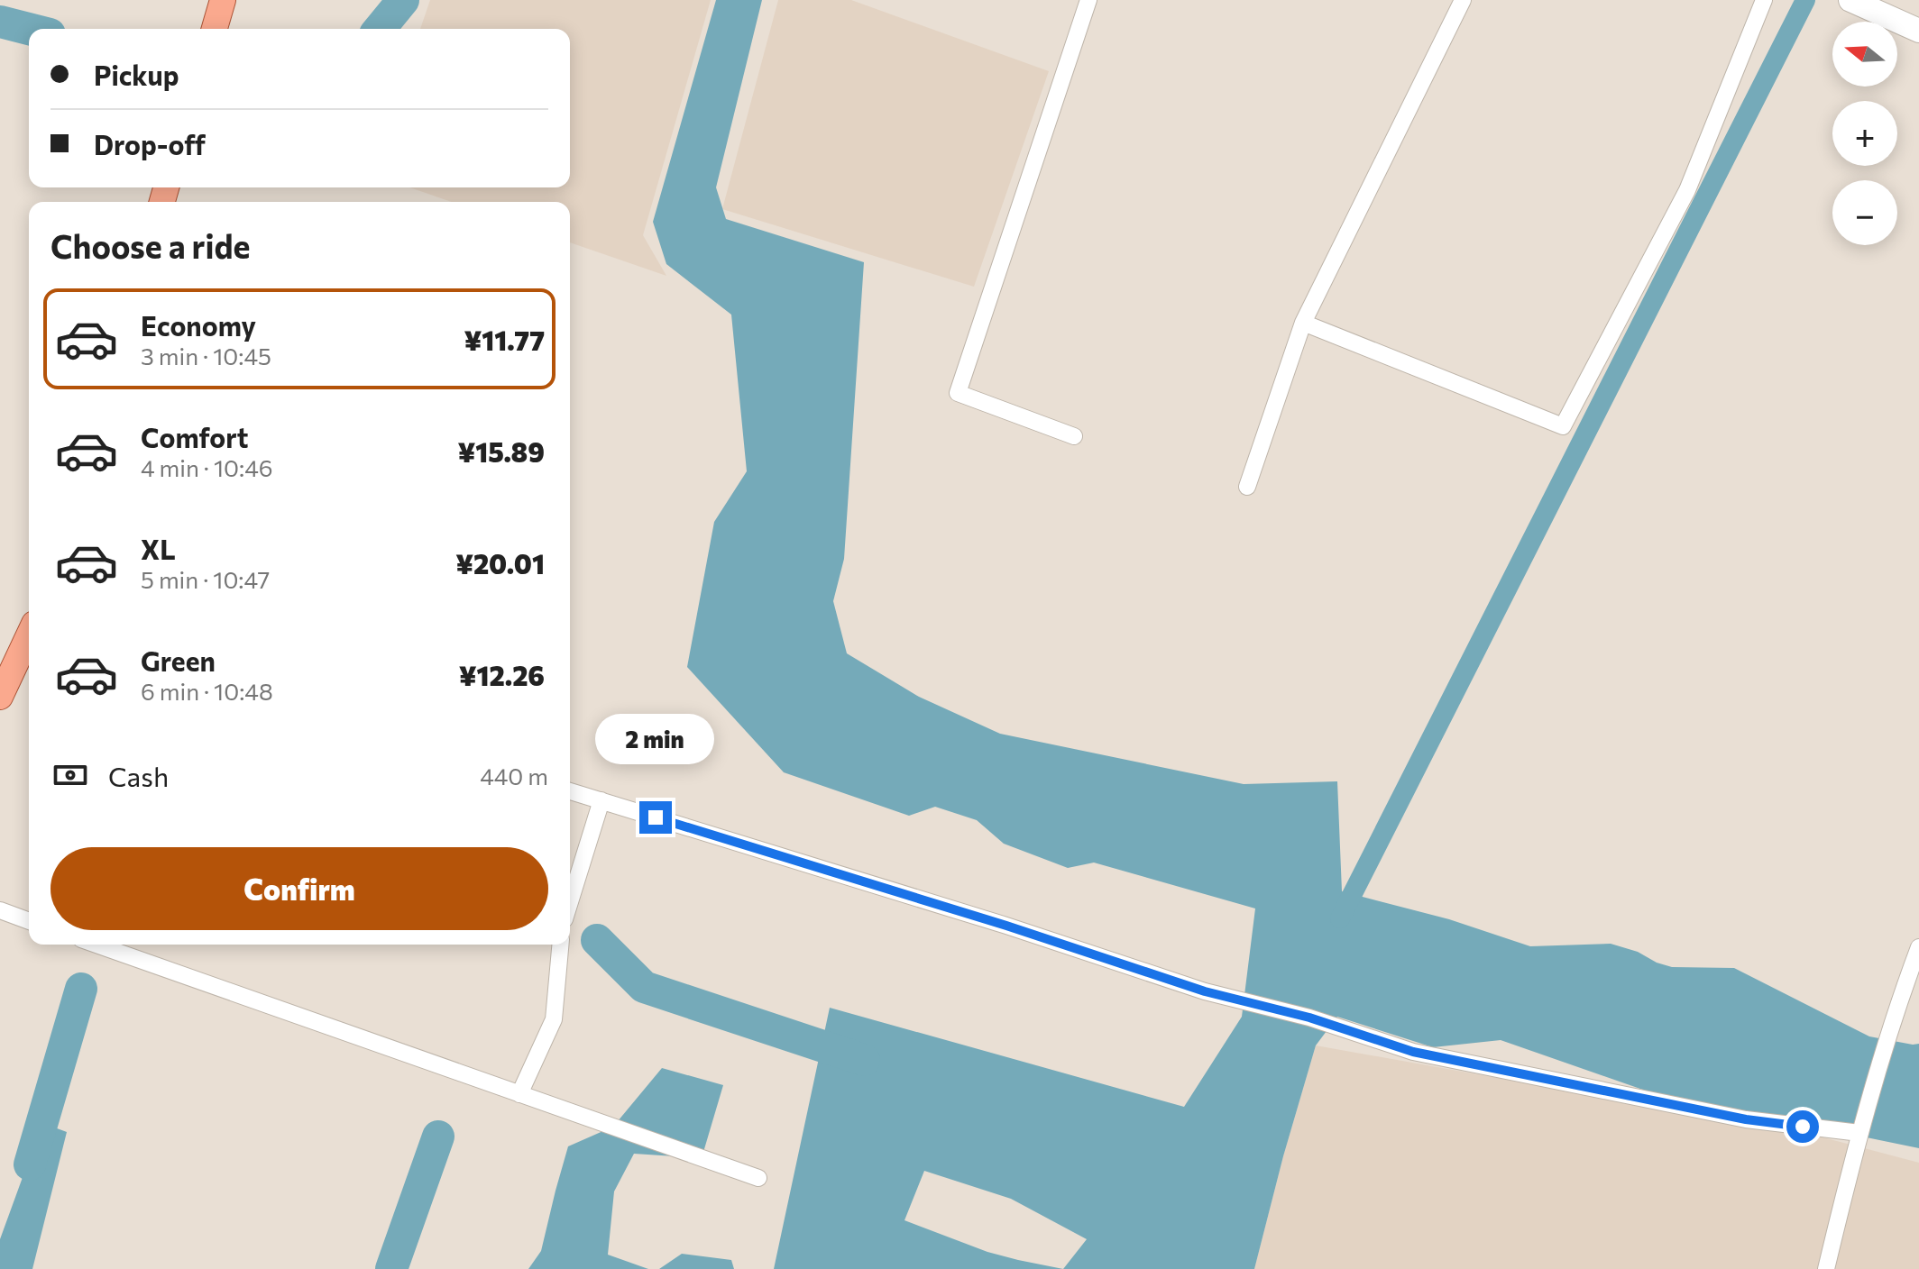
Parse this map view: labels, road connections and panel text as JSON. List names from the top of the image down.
{
  "north": "left",
  "page": {
    "map_buttons": ["+", "−"],
    "banner": ["Pickup", "Drop-off"],
    "heading": "Choose a ride",
    "list": [
      {
        "name": "Economy",
        "note": "3 min · 10:45",
        "value": "¥11.77"
      },
      {
        "name": "Comfort",
        "note": "4 min · 10:46",
        "value": "¥15.89"
      },
      {
        "name": "XL",
        "note": "5 min · 10:47",
        "value": "¥20.01"
      },
      {
        "name": "Green",
        "note": "6 min · 10:48",
        "value": "¥12.26"
      }
    ],
    "bubble": "2 min",
    "pay": ["Cash", "440 m"],
    "buttons": "Confirm"
  }
}
